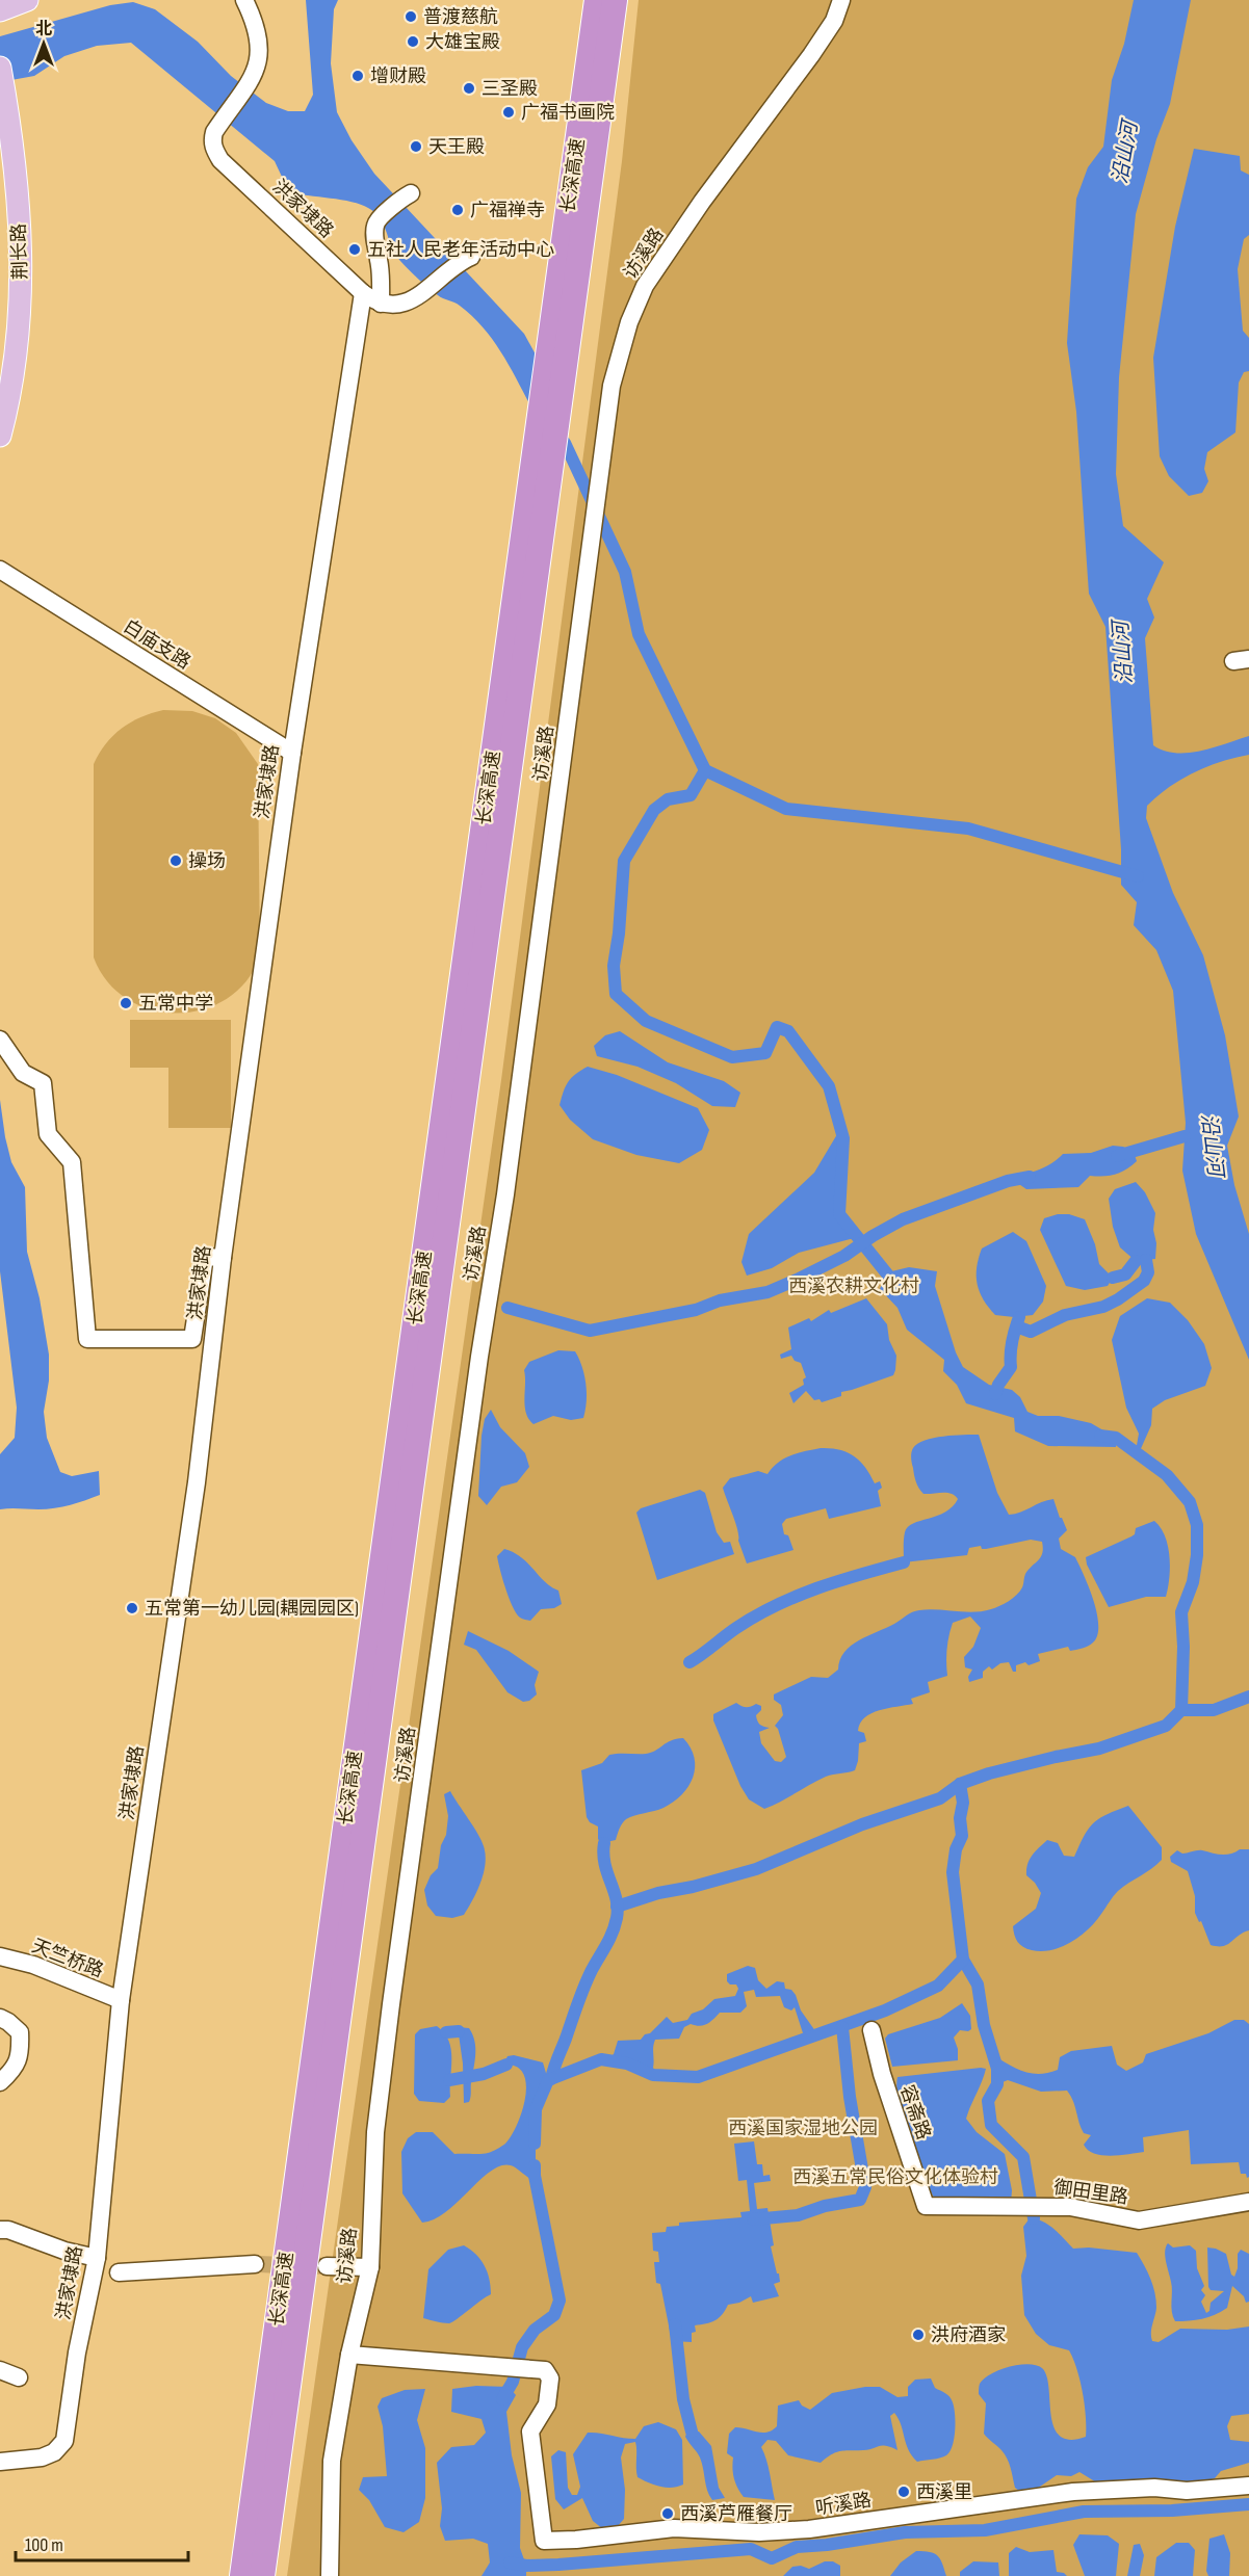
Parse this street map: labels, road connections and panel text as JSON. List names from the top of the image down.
{
  "streets": {
    "highway": ["长深高速"],
    "main road": ["荆长路"],
    "street": [
      "洪家埭路",
      "访溪路",
      "白庙支路",
      "天竺桥路",
      "容斋路",
      "御田里路",
      "听溪路"
    ]
  },
  "crossings": [
    ["洪家埭路", "白庙支路"],
    ["洪家埭路", "天竺桥路"],
    ["访溪路", "听溪路"],
    ["容斋路", "御田里路"]
  ],
  "water": ["沿山河"],
  "parks": ["西溪农耕文化村", "西溪国家湿地公园", "西溪五常民俗文化体验村"],
  "places": [
    "普渡慈航",
    "大雄宝殿",
    "增财殿",
    "三圣殿",
    "广福书画院",
    "天王殿",
    "广福禅寺",
    "五社人民老年活动中心",
    "操场",
    "五常中学",
    "五常第一幼儿园(耦园园区)",
    "洪府酒家",
    "西溪里",
    "西溪芦雁餐厅"
  ],
  "scale_bar": "100 m",
  "north": "top"
}
